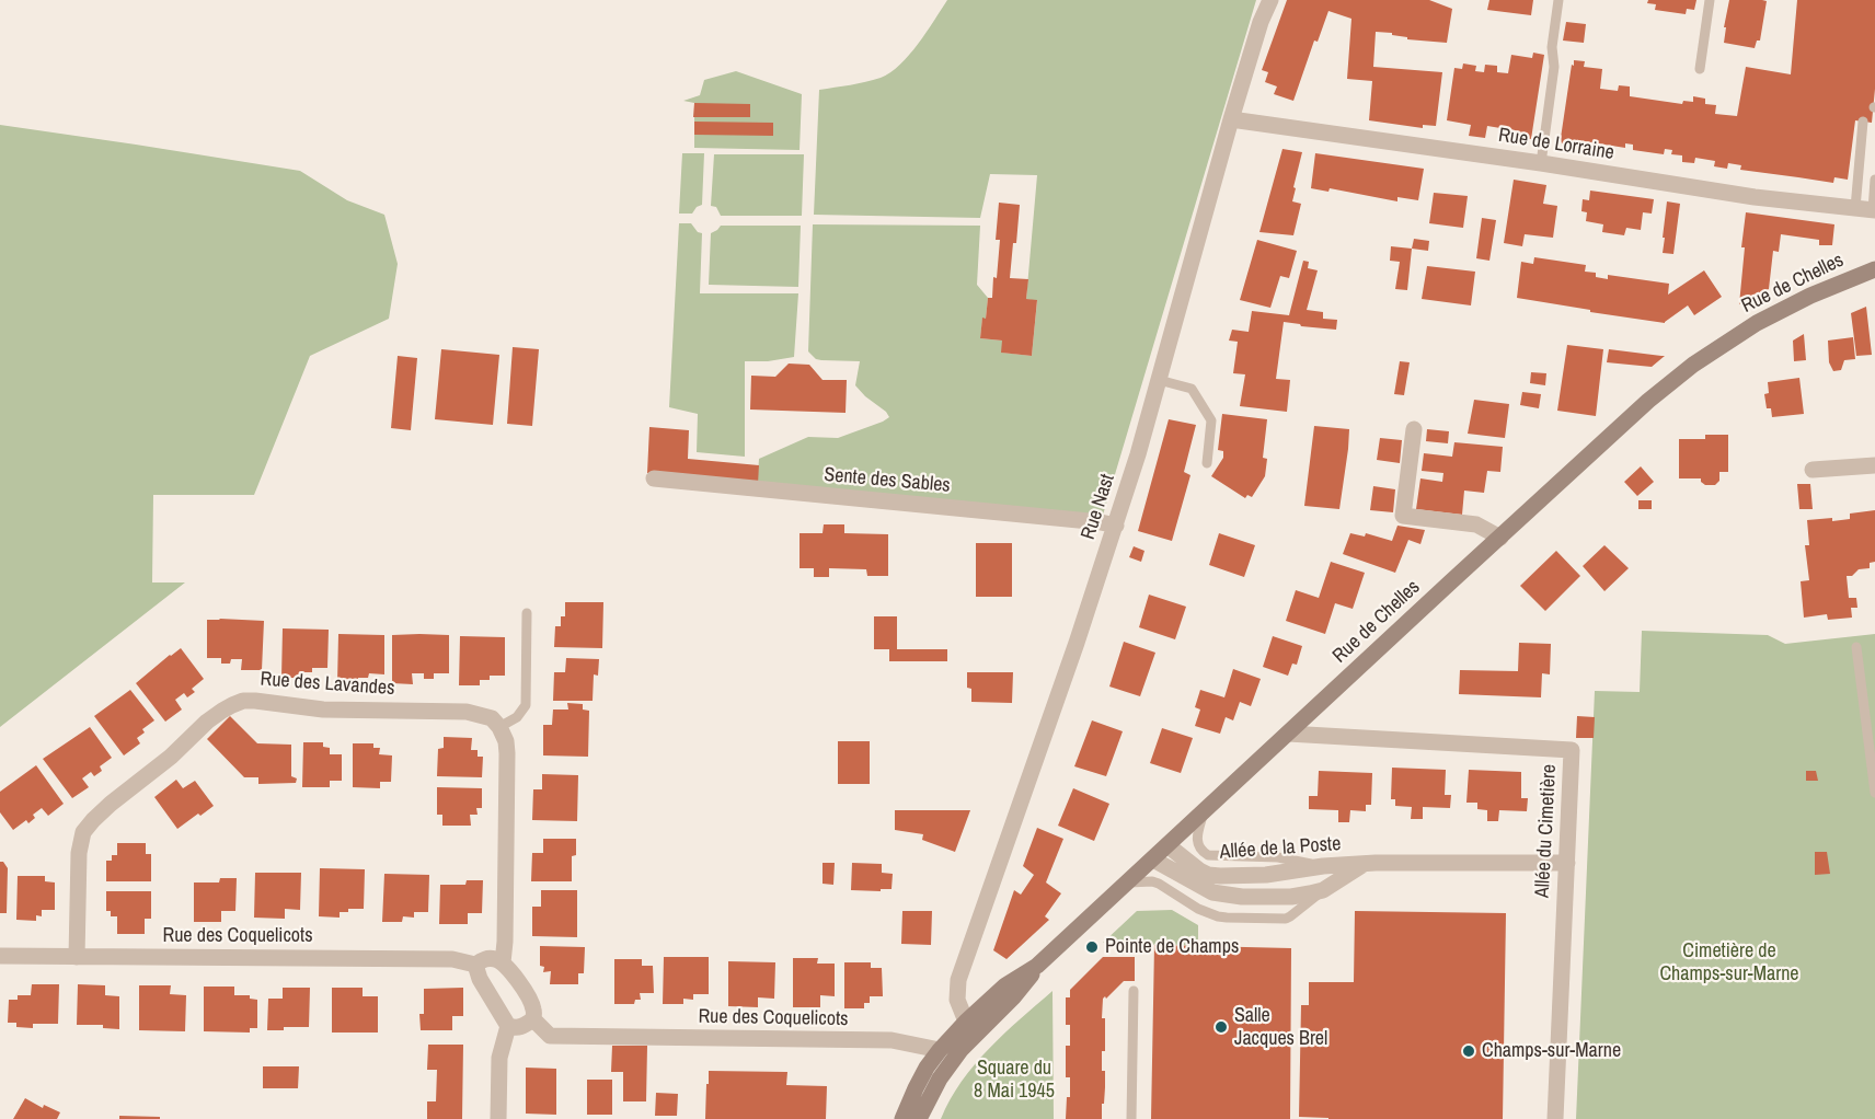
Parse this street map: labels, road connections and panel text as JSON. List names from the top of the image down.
{
  "streets": {
    "main road": ["Rue de Chelles"],
    "street": [
      "Rue de Lorraine",
      "Sente des Sables",
      "Rue Nast",
      "Rue des Lavandes",
      "Allée du Cimetière",
      "Allée de la Poste",
      "Rue des Coquelicots"
    ]
  },
  "crossings": [
    ["Rue de Lorraine", "Rue Nast"],
    ["Rue de Chelles", "Rue Nast"],
    ["Rue de Chelles", "Allée du Cimetière"],
    ["Rue de Chelles", "Allée de la Poste"],
    ["Rue de Chelles", "Rue des Coquelicots"],
    ["Sente des Sables", "Rue Nast"],
    ["Rue des Lavandes", "Rue des Coquelicots"],
    ["Allée du Cimetière", "Allée de la Poste"]
  ],
  "parks": ["Cimetière de Champs-sur-Marne", "Square du 8 Mai 1945"],
  "places": ["Pointe de Champs", "Salle Jacques Brel", "Champs-sur-Marne"]
}
